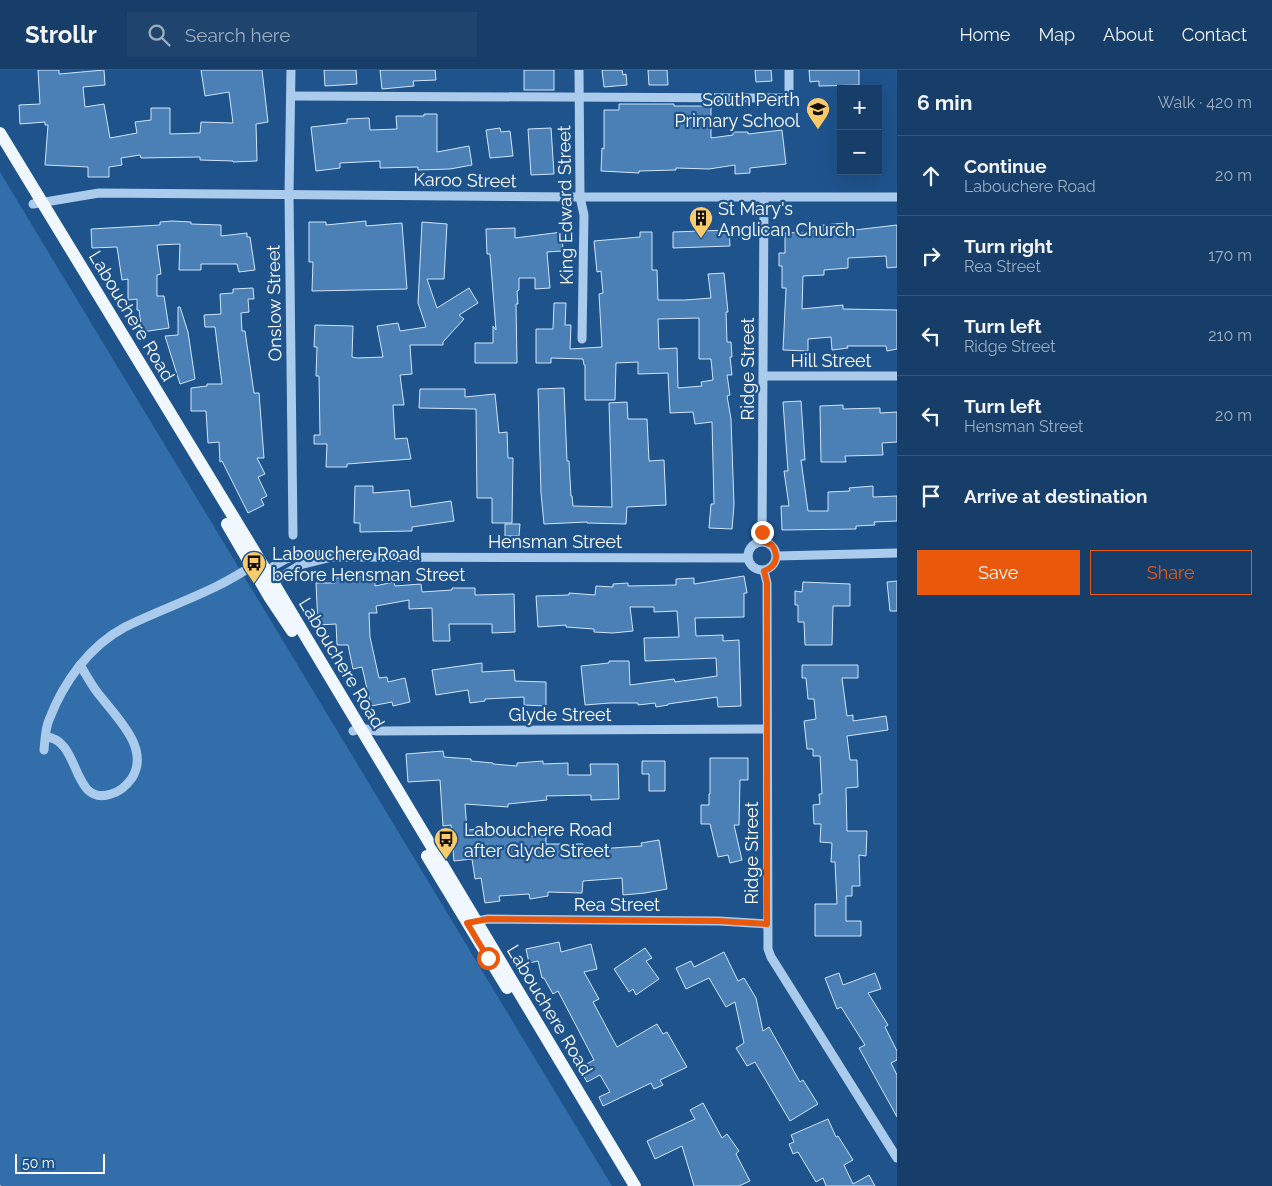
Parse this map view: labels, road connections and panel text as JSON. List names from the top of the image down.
{
  "streets": {
    "main road": ["Labouchere Road"],
    "street": [
      "Karoo Street",
      "King Edward Street",
      "Onslow Street",
      "Hill Street",
      "Ridge Street",
      "Hensman Street",
      "Glyde Street",
      "Rea Street"
    ]
  },
  "crossings": [
    ["Karoo Street", "King Edward Street"],
    ["Karoo Street", "Onslow Street"],
    ["Karoo Street", "Labouchere Road"],
    ["Karoo Street", "Ridge Street"],
    ["Labouchere Road", "Hensman Street"],
    ["Labouchere Road", "Glyde Street"],
    ["Labouchere Road", "Rea Street"],
    ["Hill Street", "Ridge Street"],
    ["Ridge Street", "Hensman Street"],
    ["Ridge Street", "Glyde Street"],
    ["Ridge Street", "Rea Street"]
  ],
  "places": {
    "school or university": ["South Perth Primary School"],
    "building": ["St Mary's Anglican Church"],
    "bus stop": ["Labouchere Road before Hensman Street", "Labouchere Road after Glyde Street"]
  },
  "scale_bar": "50 m",
  "page": {
    "header": "Strollr",
    "search": "Search here",
    "nav": [
      "Home",
      "Map",
      "About",
      "Contact"
    ],
    "heading": ["6 min", "Walk · 420 m"],
    "map_buttons": ["+", "−"],
    "list": [
      ["Continue", "Labouchere Road", "20 m"],
      ["Turn right", "Rea Street", "170 m"],
      ["Turn left", "Ridge Street", "210 m"],
      ["Turn left", "Hensman Street", "20 m"],
      "Arrive at destination"
    ],
    "buttons": ["Save", "Share"],
    "scale": "50 m"
  }
}
